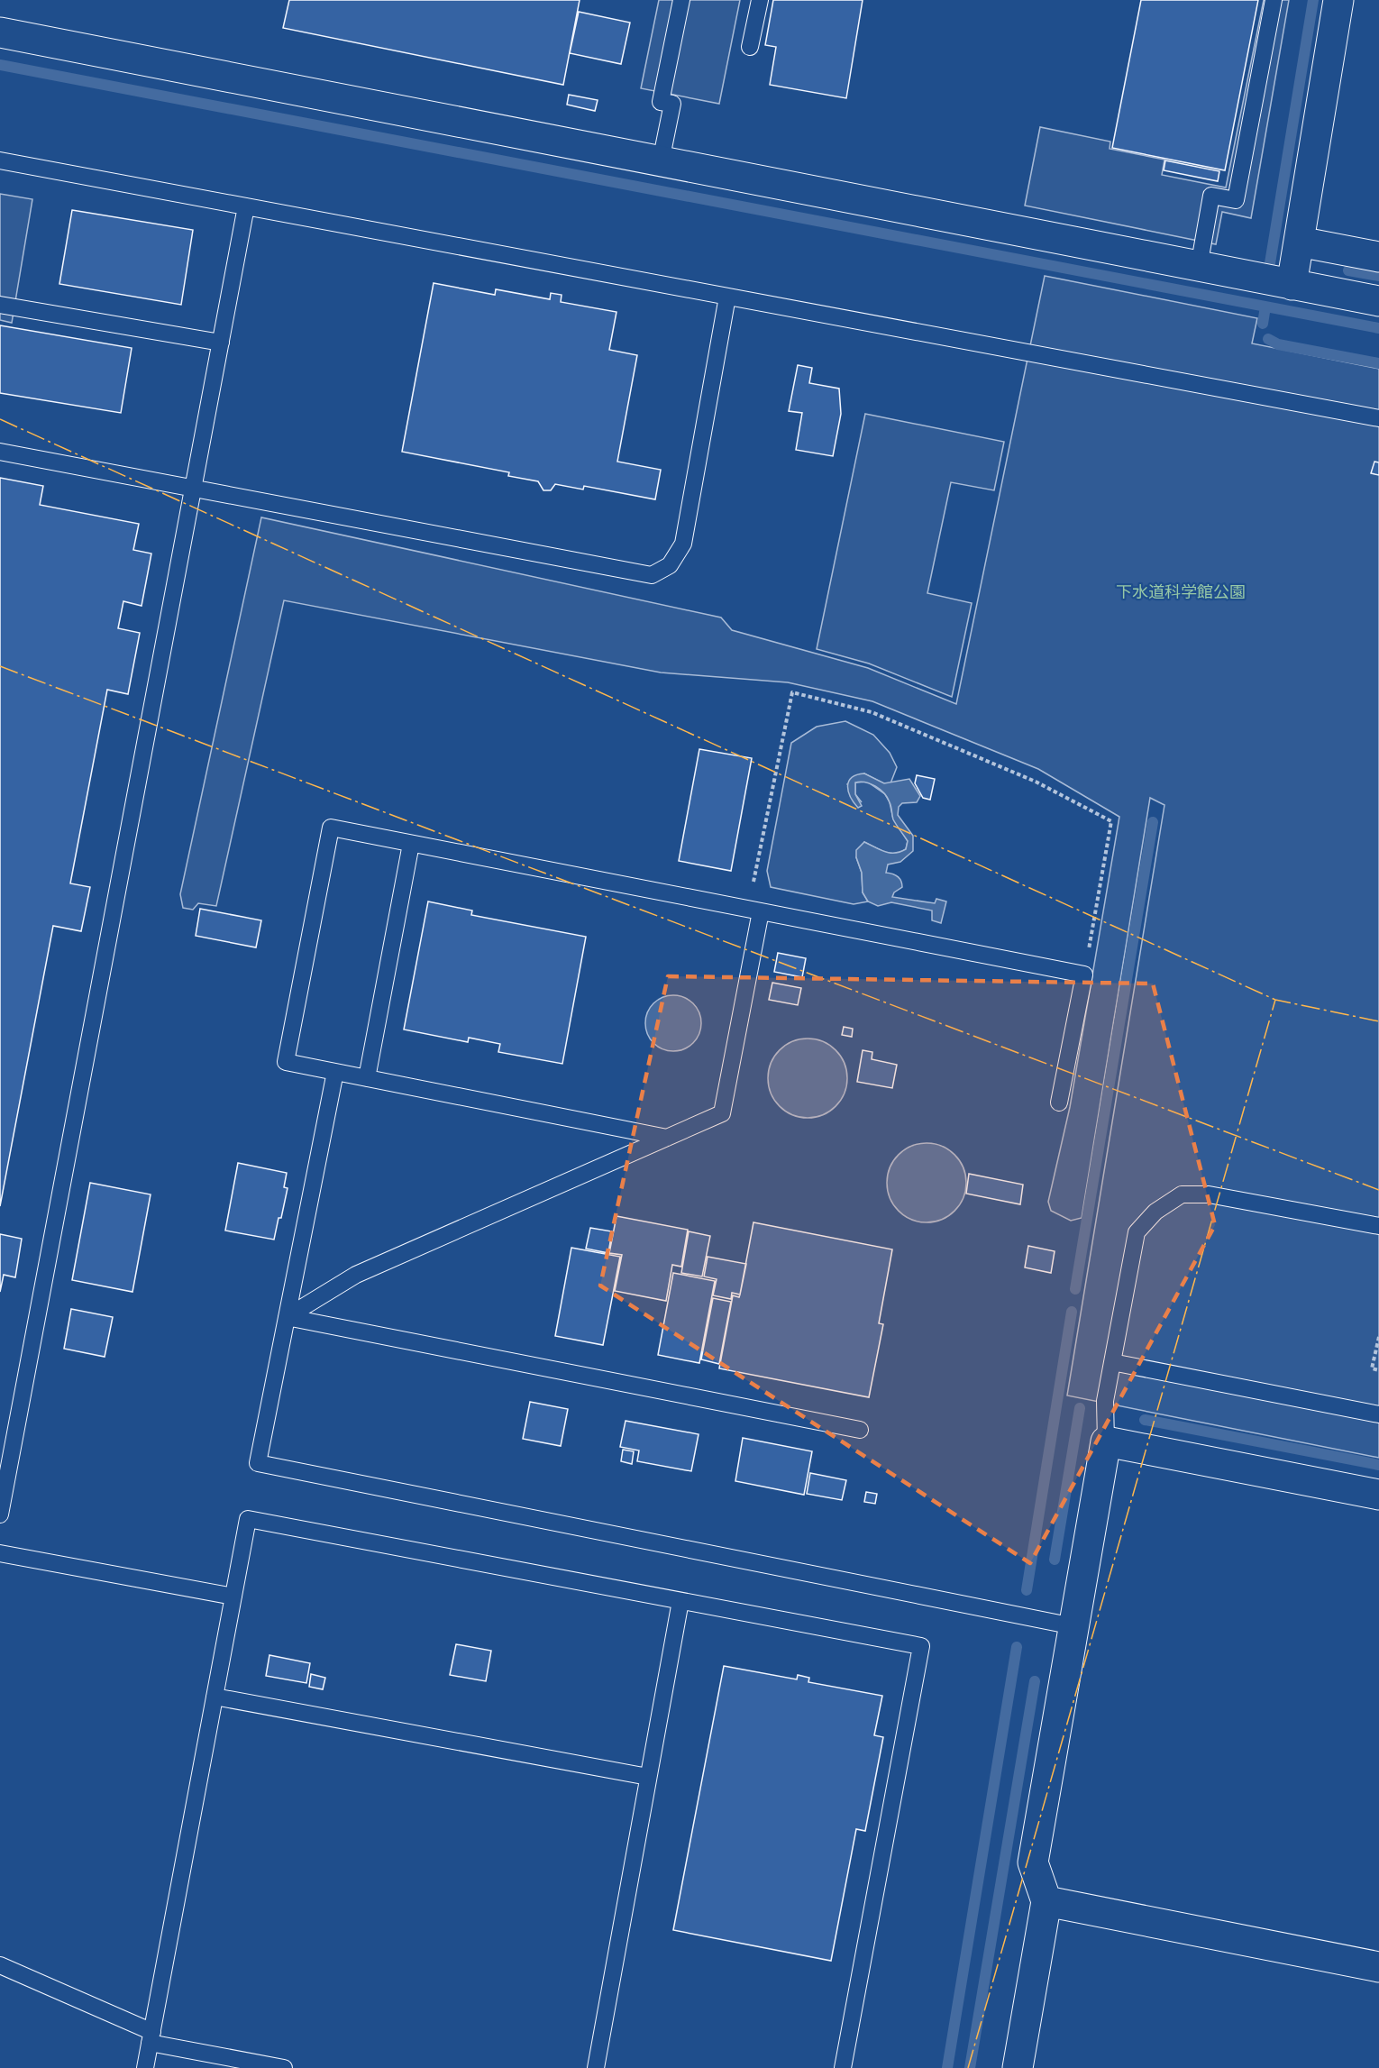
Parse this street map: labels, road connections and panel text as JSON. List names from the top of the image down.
{
  "parks": ["下水道科学館公園"]
}
